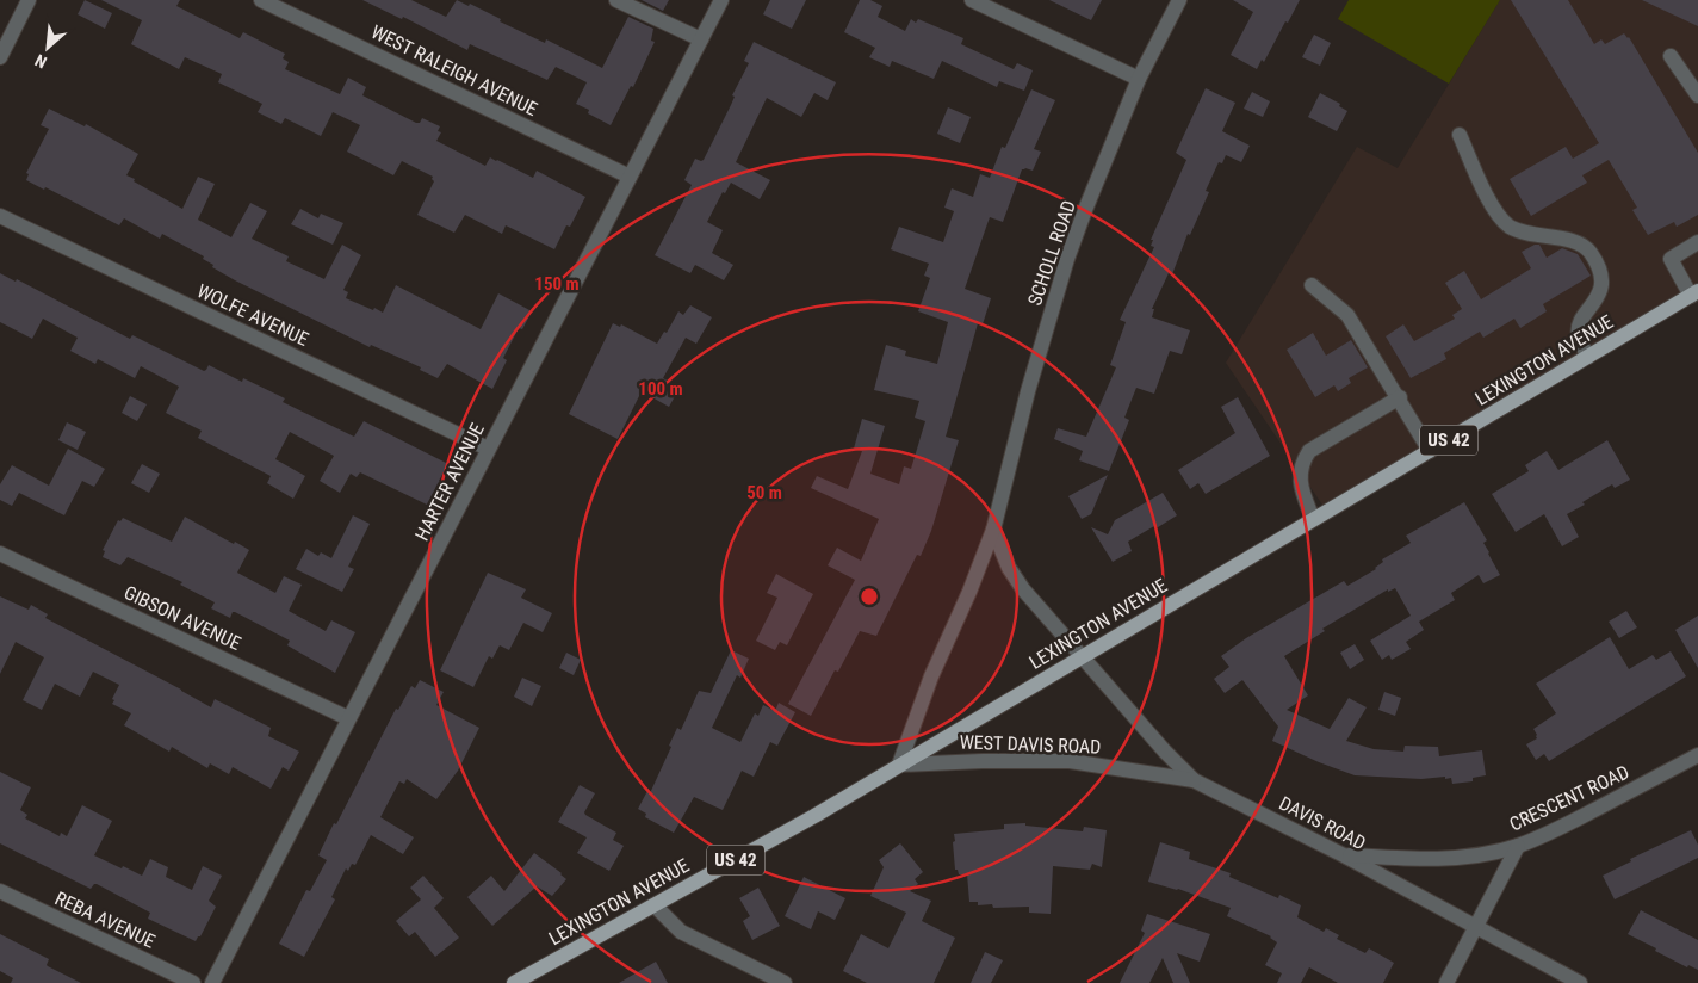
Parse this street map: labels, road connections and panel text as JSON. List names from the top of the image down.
{
  "streets": {
    "main road": ["LEXINGTON AVENUE", "US 42"],
    "street": [
      "WEST RALEIGH AVENUE",
      "SCHOLL ROAD",
      "WOLFE AVENUE",
      "HARTER AVENUE",
      "GIBSON AVENUE",
      "WEST DAVIS ROAD",
      "CRESCENT ROAD",
      "DAVIS ROAD",
      "REBA AVENUE"
    ]
  },
  "crossings": [
    ["WEST RALEIGH AVENUE", "HARTER AVENUE"],
    ["SCHOLL ROAD", "LEXINGTON AVENUE"],
    ["SCHOLL ROAD", "WEST DAVIS ROAD"],
    ["WOLFE AVENUE", "HARTER AVENUE"],
    ["LEXINGTON AVENUE", "WEST DAVIS ROAD"],
    ["LEXINGTON AVENUE", "DAVIS ROAD"],
    ["HARTER AVENUE", "GIBSON AVENUE"],
    ["WEST DAVIS ROAD", "DAVIS ROAD"],
    ["CRESCENT ROAD", "DAVIS ROAD"]
  ],
  "north": "bottom left",
  "rings": ["150 m", "100 m", "50 m"]
}
